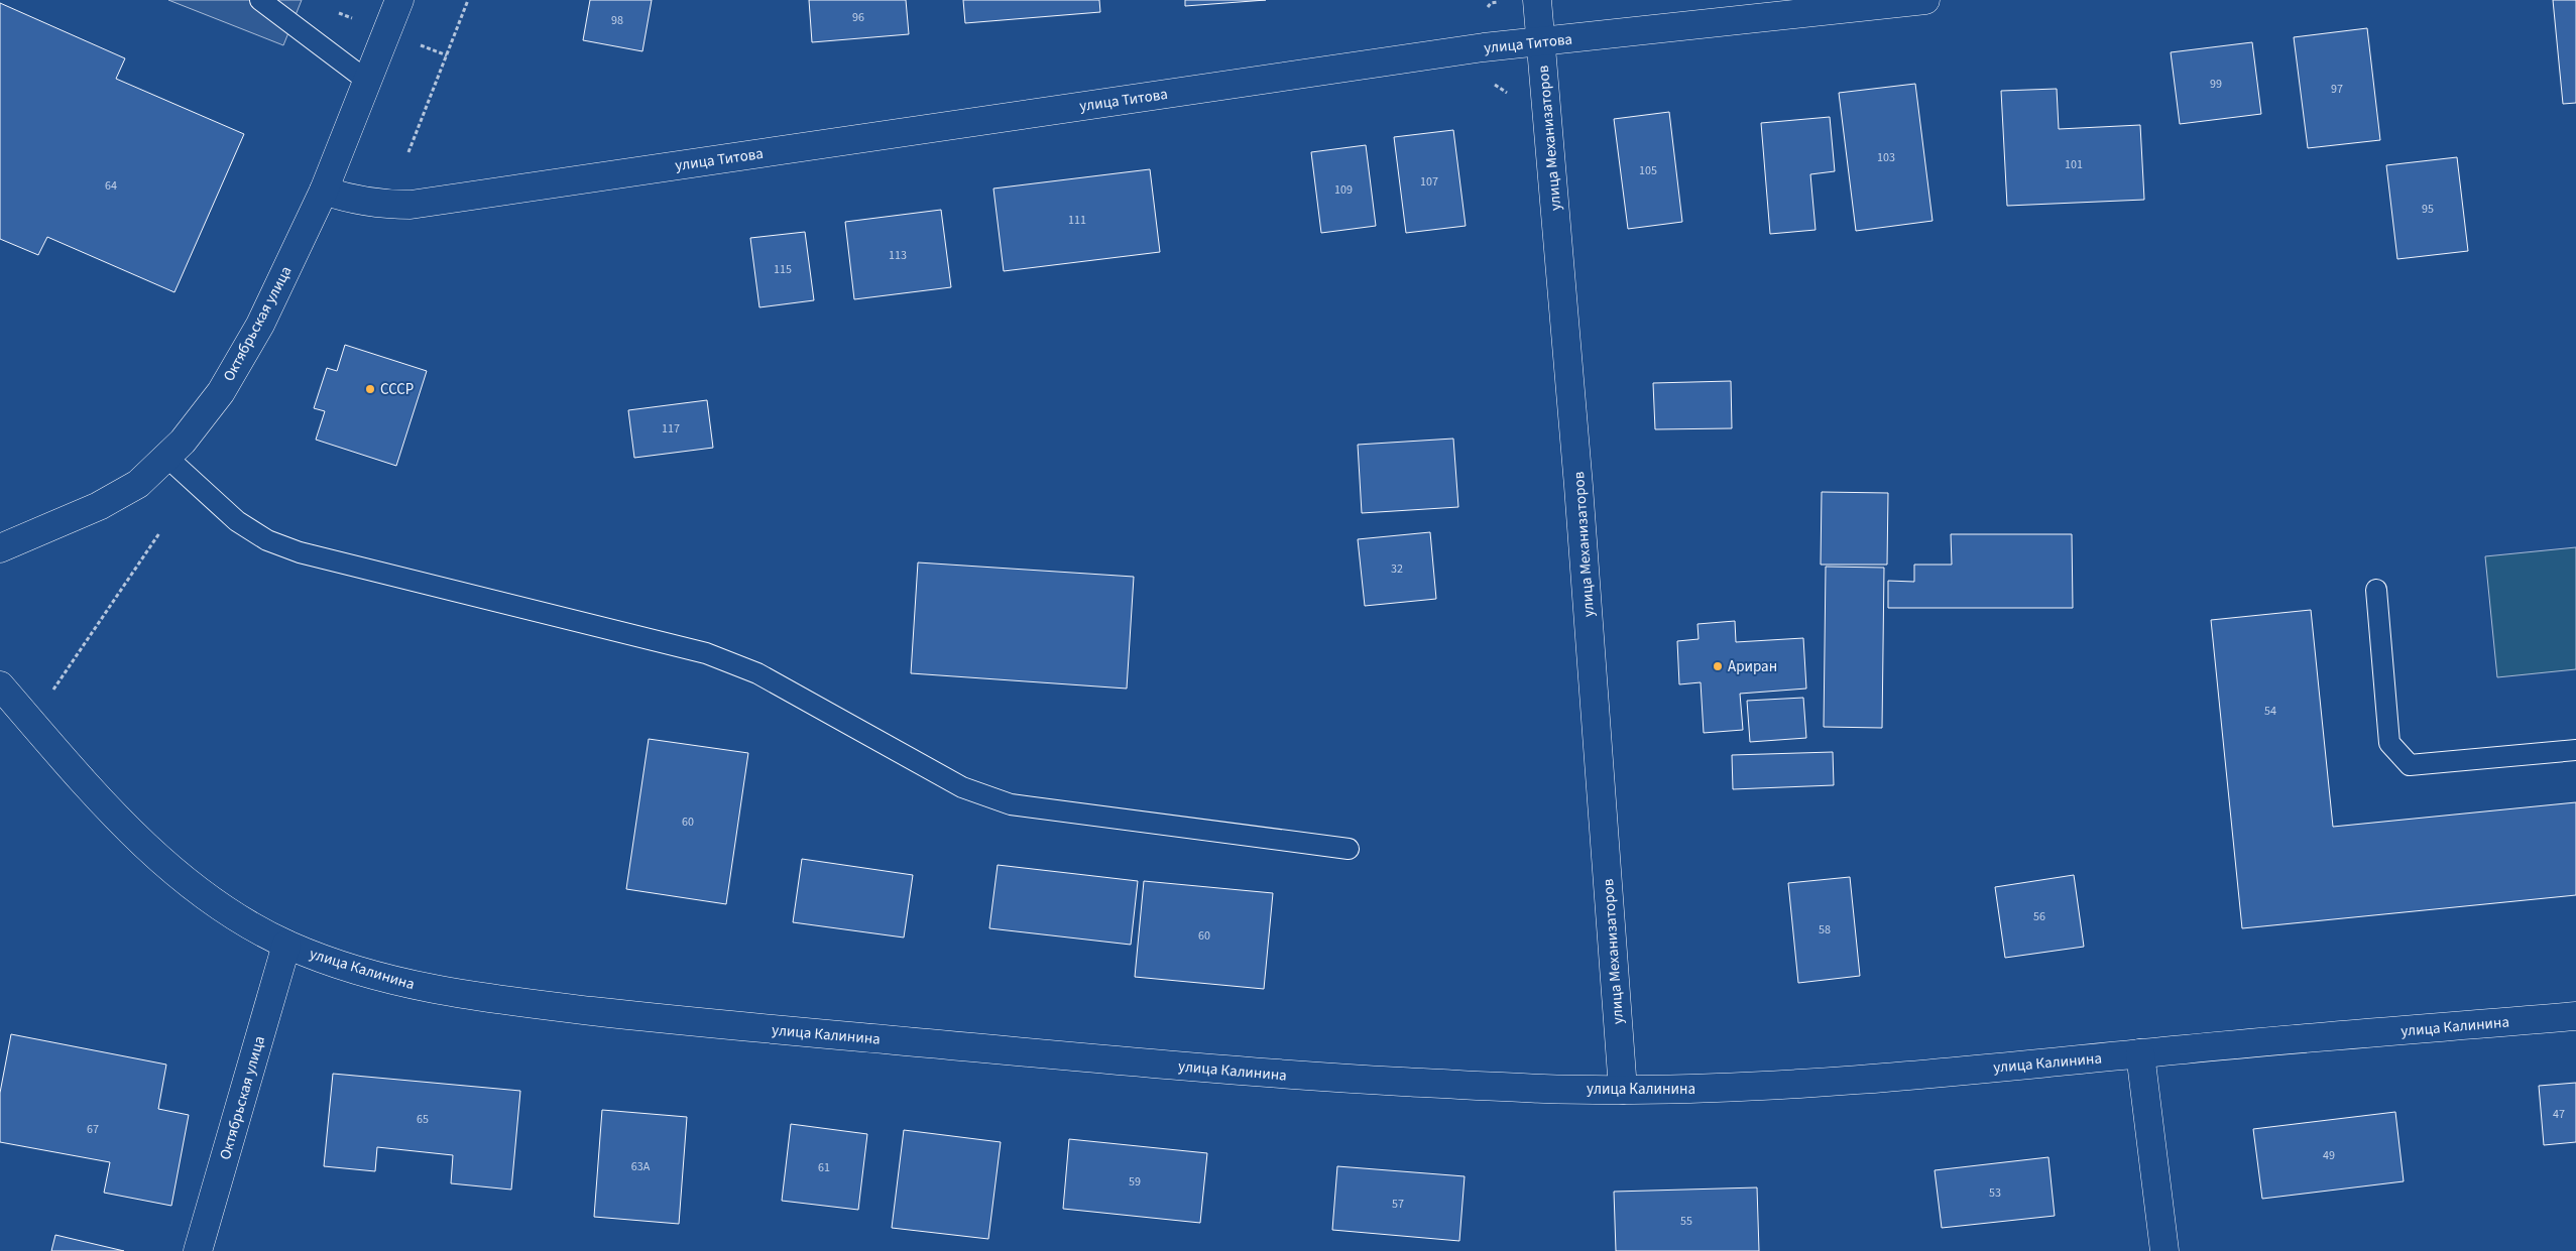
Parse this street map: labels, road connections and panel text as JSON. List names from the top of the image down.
{
  "streets": {
    "street": [
      "улица Титова",
      "улица Механизаторов",
      "Октябрьская улица",
      "улица Калинина"
    ]
  },
  "crossings": [
    ["улица Титова", "улица Механизаторов"],
    ["улица Титова", "Октябрьская улица"],
    ["улица Механизаторов", "улица Калинина"],
    ["Октябрьская улица", "улица Калинина"]
  ],
  "places": ["СССР", "Ариран"],
  "house_numbers": [
    "96",
    "98",
    "99",
    "97",
    "103",
    "101",
    "105",
    "107",
    "64",
    "109",
    "95",
    "111",
    "113",
    "115",
    "117",
    "32",
    "54",
    "60",
    "56",
    "58",
    "60",
    "47",
    "65",
    "67",
    "49",
    "63А",
    "61",
    "59",
    "53",
    "57",
    "55"
  ]
}
